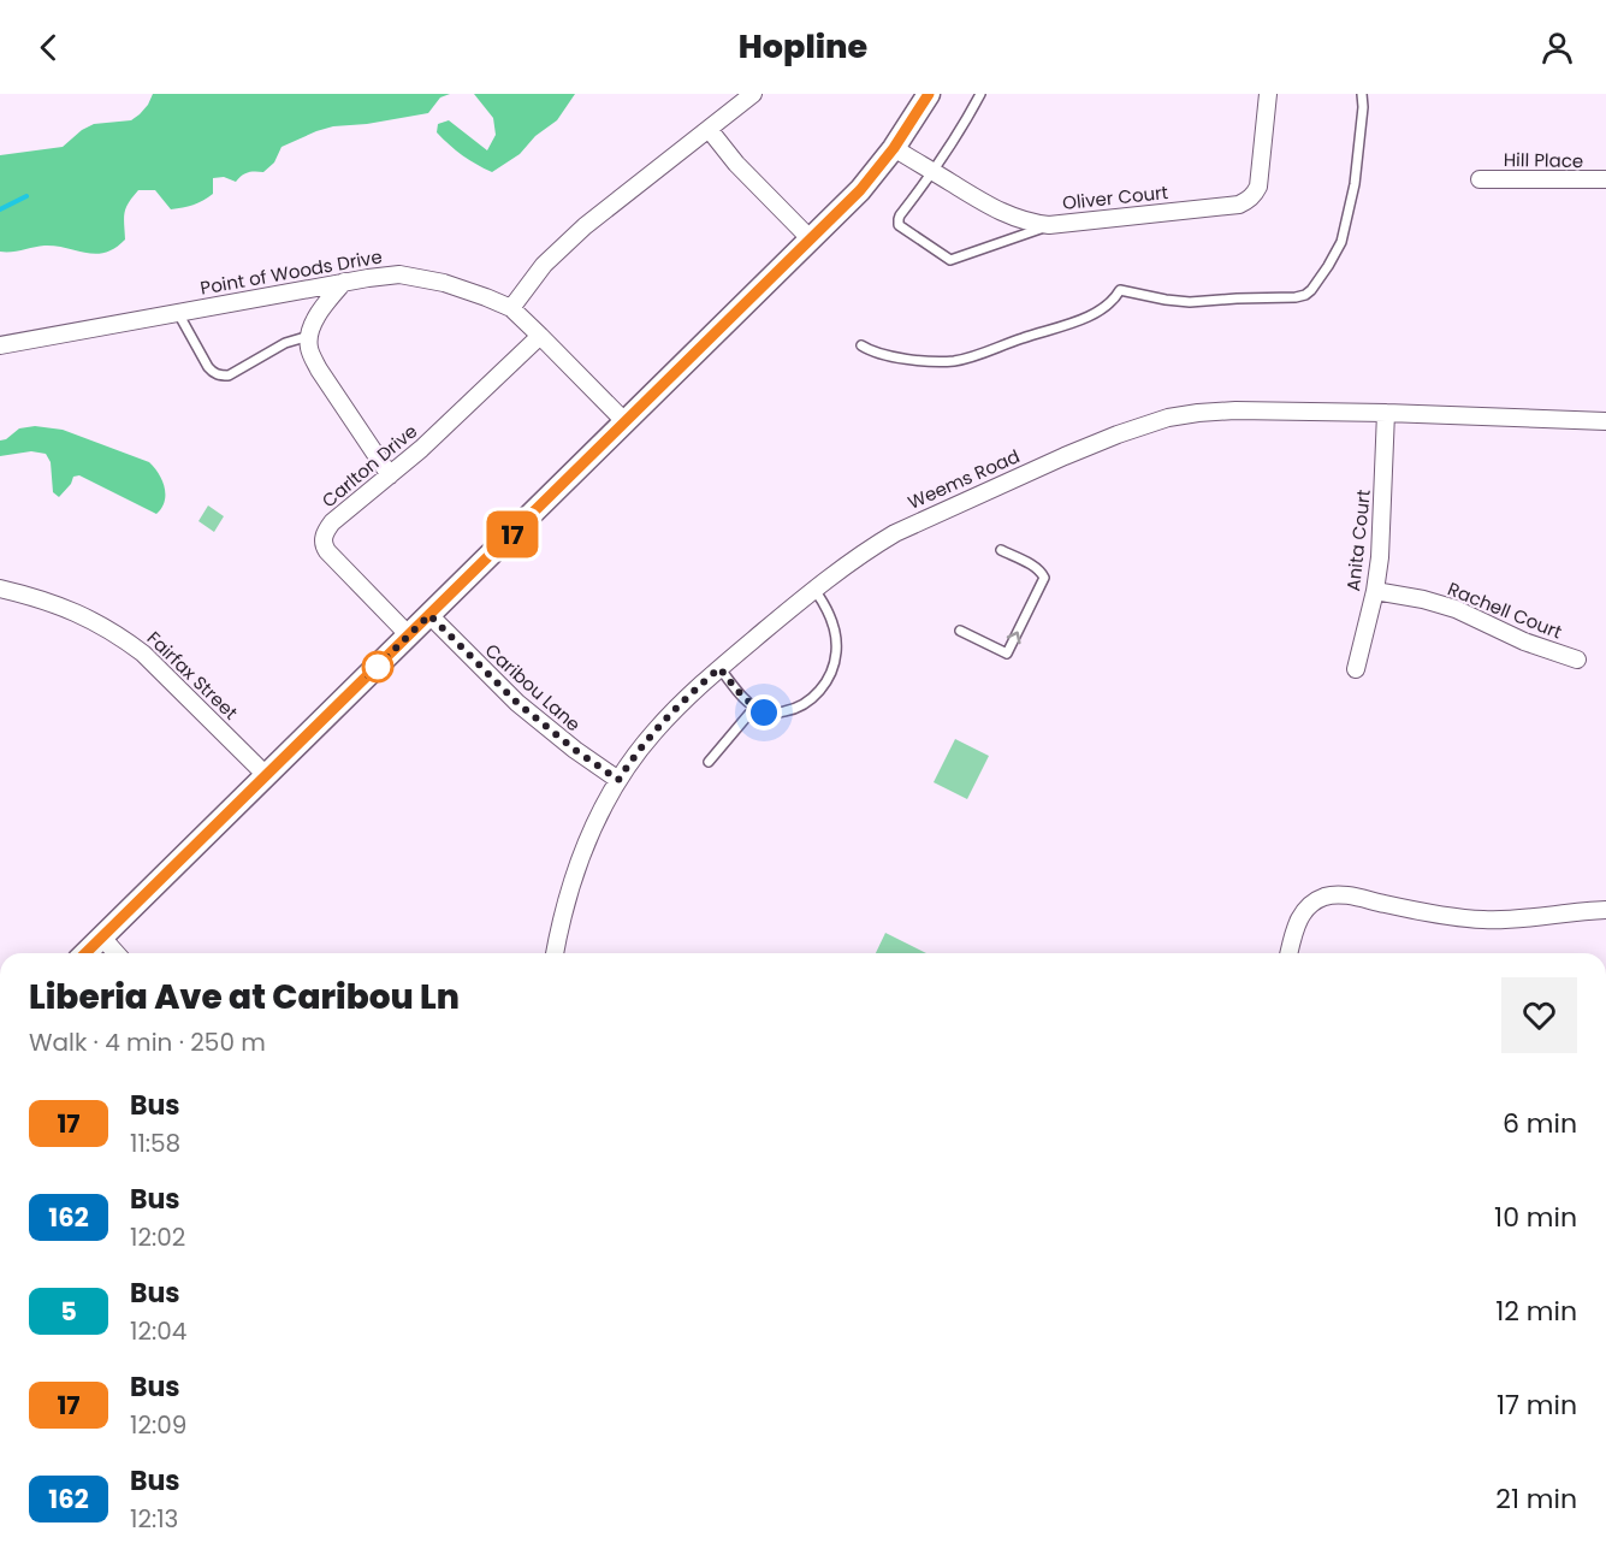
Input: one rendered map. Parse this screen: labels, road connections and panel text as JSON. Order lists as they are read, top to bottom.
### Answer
{
  "streets": {
    "street": [
      "Hill Place",
      "Oliver Court",
      "Point of Woods Drive",
      "Carlton Drive",
      "Weems Road",
      "Anita Court",
      "Rachell Court",
      "Fairfax Street",
      "Caribou Lane"
    ]
  },
  "crossings": [
    ["Point of Woods Drive", "Carlton Drive"],
    ["Weems Road", "Anita Court"],
    ["Weems Road", "Caribou Lane"],
    ["Anita Court", "Rachell Court"]
  ],
  "lines": ["bus line 17"],
  "page": {
    "header": "Hopline",
    "on_map": "17",
    "heading": ["Liberia Ave at Caribou Ln", "Walk · 4 min · 250 m"],
    "list": [
      {
        "mark": "17",
        "name": "Bus",
        "note": "11:58",
        "value": "6 min"
      },
      {
        "mark": "162",
        "name": "Bus",
        "note": "12:02",
        "value": "10 min"
      },
      {
        "mark": "5",
        "name": "Bus",
        "note": "12:04",
        "value": "12 min"
      },
      {
        "mark": "17",
        "name": "Bus",
        "note": "12:09",
        "value": "17 min"
      },
      {
        "mark": "162",
        "name": "Bus",
        "note": "12:13",
        "value": "21 min"
      }
    ]
  }
}
